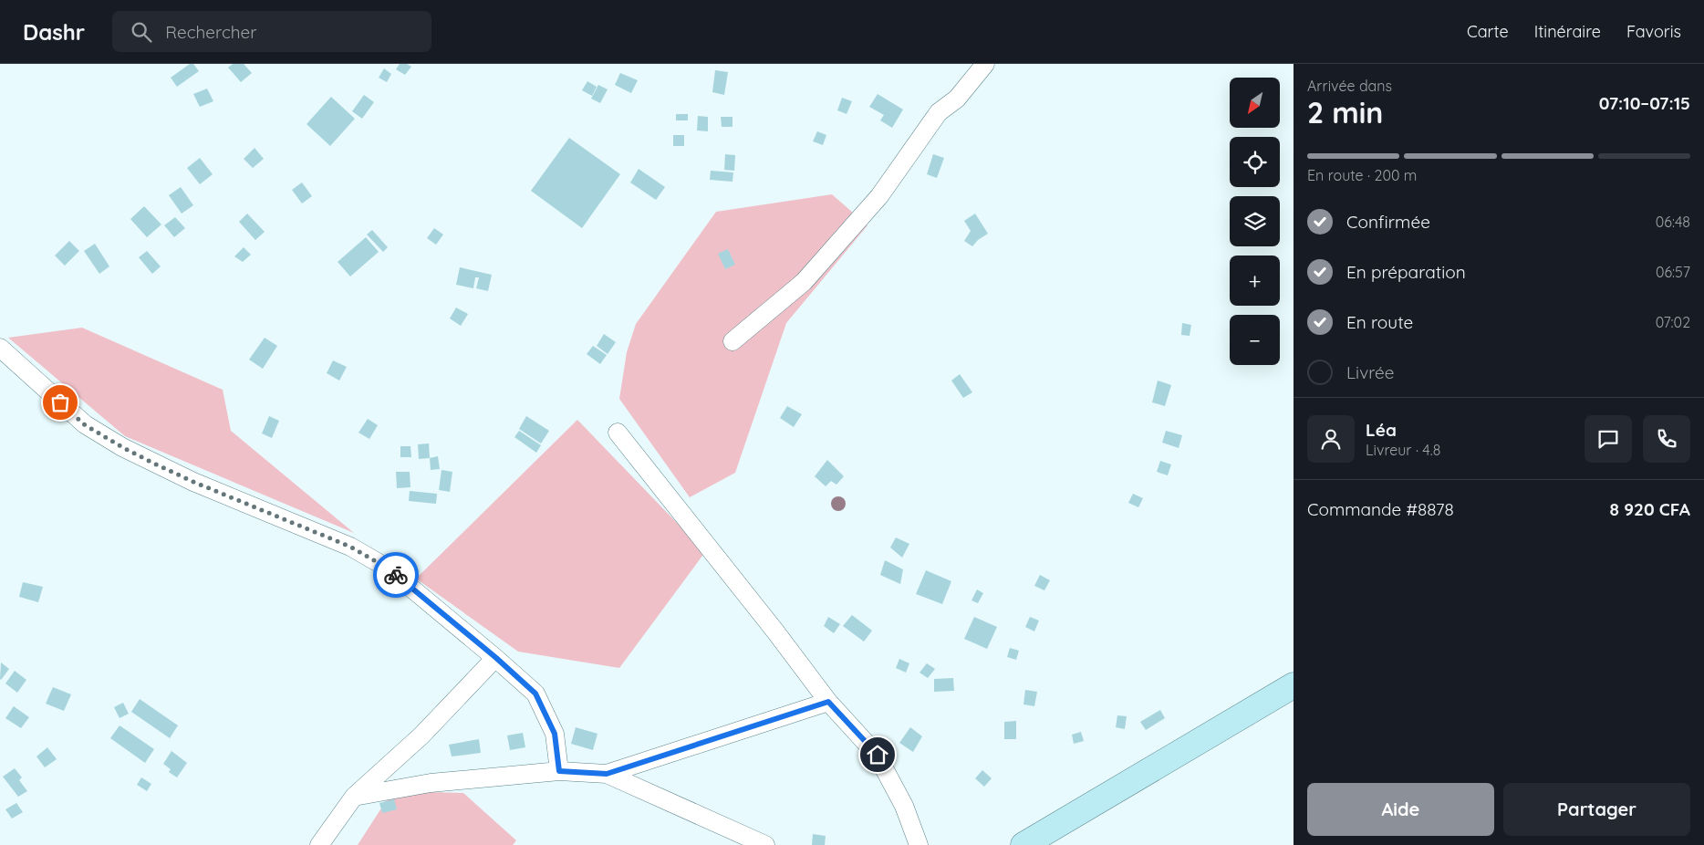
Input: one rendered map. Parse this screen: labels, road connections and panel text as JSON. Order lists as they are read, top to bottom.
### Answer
{
  "north": "bottom left",
  "page": {
    "header": "Dashr",
    "search": "Rechercher",
    "nav": ["Carte", "Itinéraire", "Favoris"],
    "heading": ["2 min", "Arrivée dans", "07:10–07:15"],
    "panel": [
      "Léa",
      "Livreur · 4.8",
      "Commande #8878",
      "8 920 CFA"
    ],
    "map_buttons": ["+", "−"],
    "bar": "En route · 200 m",
    "list": [
      ["Confirmée", "06:48"],
      ["En préparation", "06:57"],
      ["En route", "07:02"],
      "Livrée"
    ],
    "buttons": ["Aide", "Partager"]
  }
}
